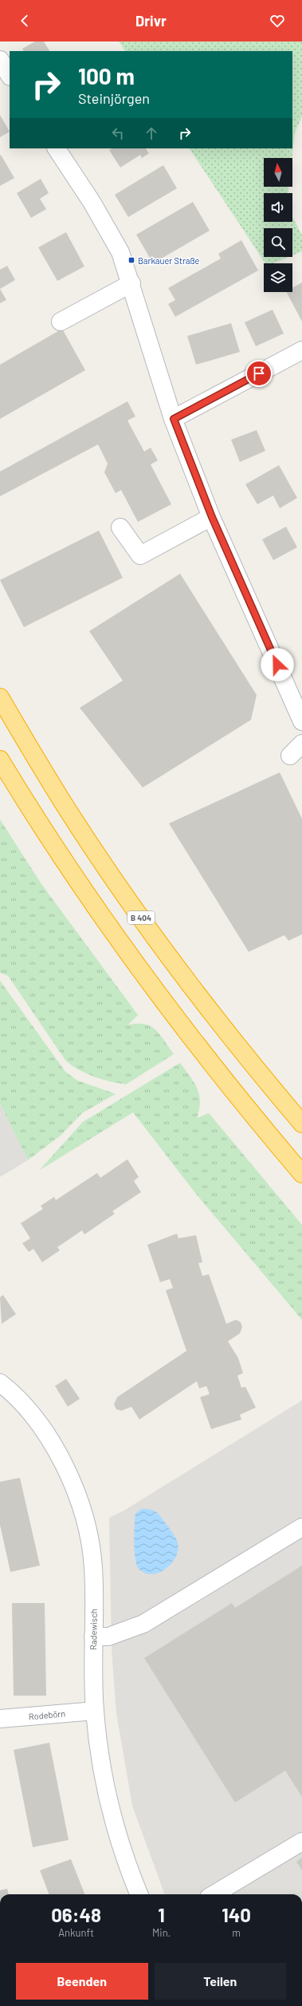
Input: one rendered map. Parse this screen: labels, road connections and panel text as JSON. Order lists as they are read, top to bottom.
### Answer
{
  "streets": {
    "highway": ["B 404"],
    "street": ["Radewisch", "Rodebörn"]
  },
  "crossings": [
    ["Radewisch", "Rodebörn"]
  ],
  "places": {
    "transit": ["Barkauer Straße"]
  },
  "north": "top",
  "page": {
    "header": "Drivr",
    "turn": ["100 m", "Steinjörgen"],
    "eta": [
      "06:48",
      "Ankunft",
      "1",
      "Min.",
      "140",
      "m"
    ],
    "buttons": ["Beenden", "Teilen"]
  }
}
